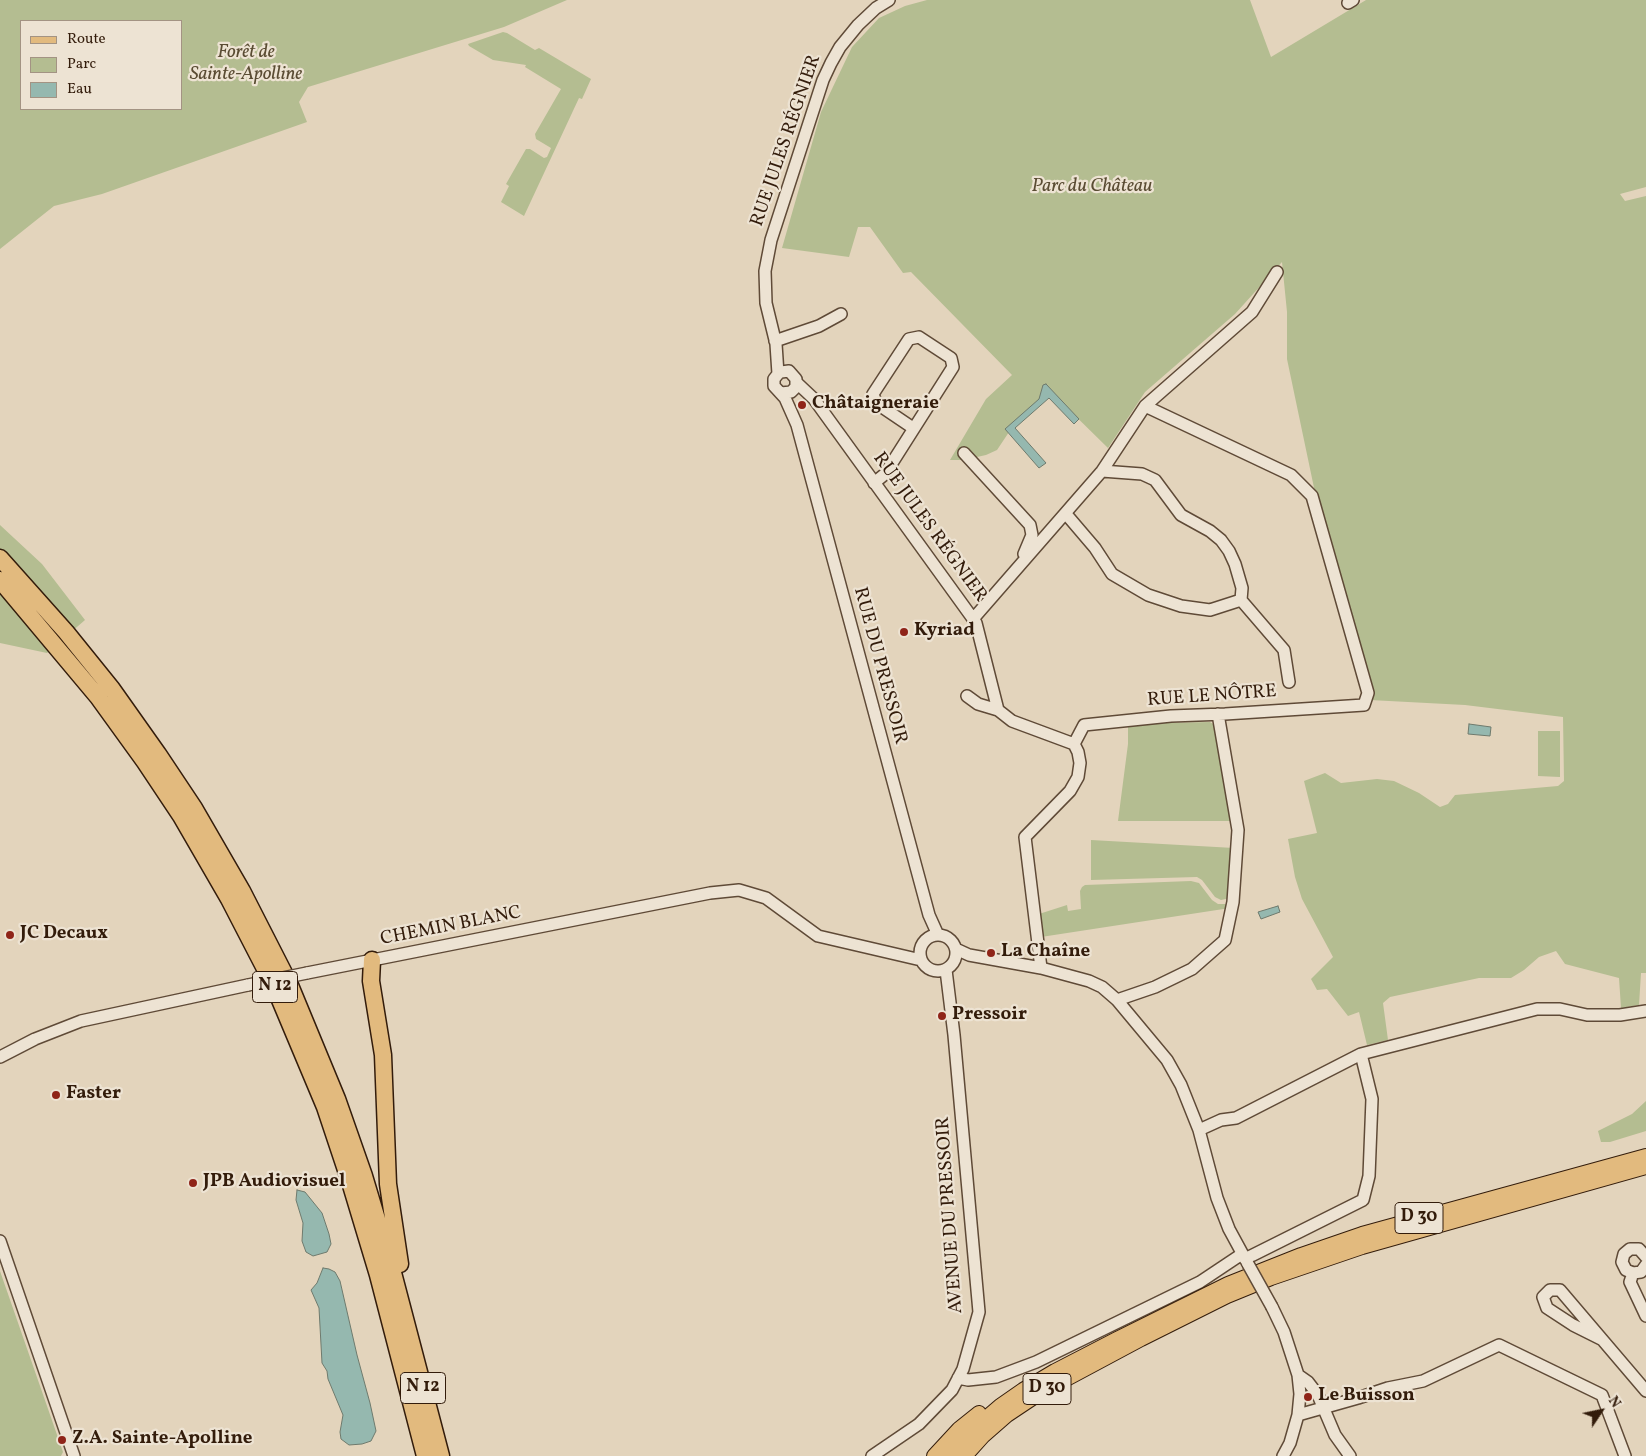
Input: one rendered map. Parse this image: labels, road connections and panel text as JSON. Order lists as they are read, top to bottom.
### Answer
{
  "streets": {
    "highway": ["N 12"],
    "main road": ["D 30"],
    "street": [
      "RUE JULES RÉGNIER",
      "RUE DU PRESSOIR",
      "RUE LE NÔTRE",
      "CHEMIN BLANC",
      "AVENUE DU PRESSOIR"
    ]
  },
  "crossings": [
    ["RUE JULES RÉGNIER", "RUE DU PRESSOIR"],
    ["RUE DU PRESSOIR", "CHEMIN BLANC"],
    ["RUE DU PRESSOIR", "AVENUE DU PRESSOIR"],
    ["CHEMIN BLANC", "AVENUE DU PRESSOIR"]
  ],
  "parks": ["Forêt de Sainte-Apolline", "Parc du Château"],
  "places": [
    "Châtaigneraie",
    "Kyriad",
    "JC Decaux",
    "La Chaîne",
    "Pressoir",
    "Faster",
    "JPB Audiovisuel",
    "Le Buisson",
    "Z.A. Sainte-Apolline"
  ],
  "legend": ["Route", "Parc", "Eau"],
  "north": "top right"
}
